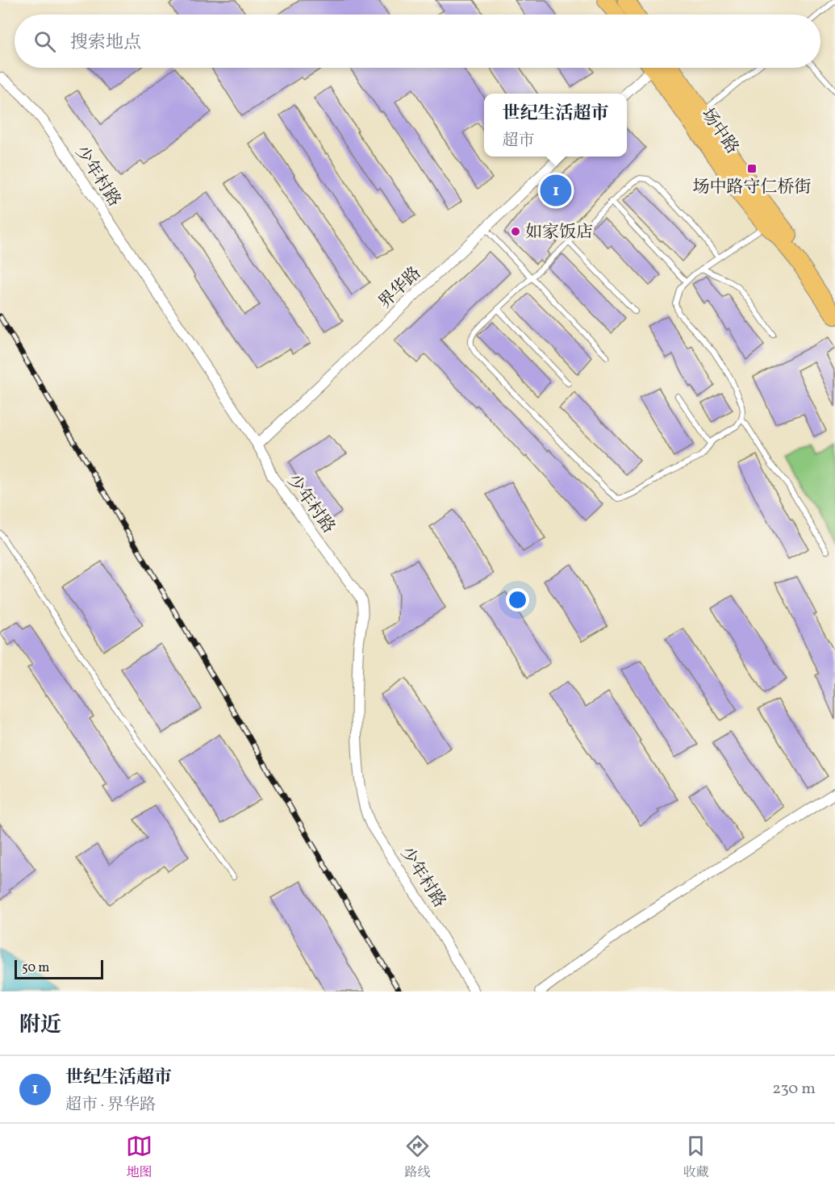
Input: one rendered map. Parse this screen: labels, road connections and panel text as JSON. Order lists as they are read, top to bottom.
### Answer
{
  "streets": {
    "main road": ["场中路"],
    "street": ["少年村路", "界华路"]
  },
  "crossings": [
    ["少年村路", "界华路"]
  ],
  "places": {
    "transit": ["场中路守仁桥街"],
    "other": ["如家饭店"]
  },
  "scale_bar": "50 m",
  "page": {
    "search": "搜索地点",
    "popup": ["世纪生活超市", "超市"],
    "pins": "1",
    "scale": "50 m",
    "heading": "附近",
    "list": [
      {
        "mark": "1",
        "name": "世纪生活超市",
        "note": "超市 · 界华路",
        "value": "230 m"
      }
    ],
    "nav": ["地图", "路线", "收藏"]
  }
}
